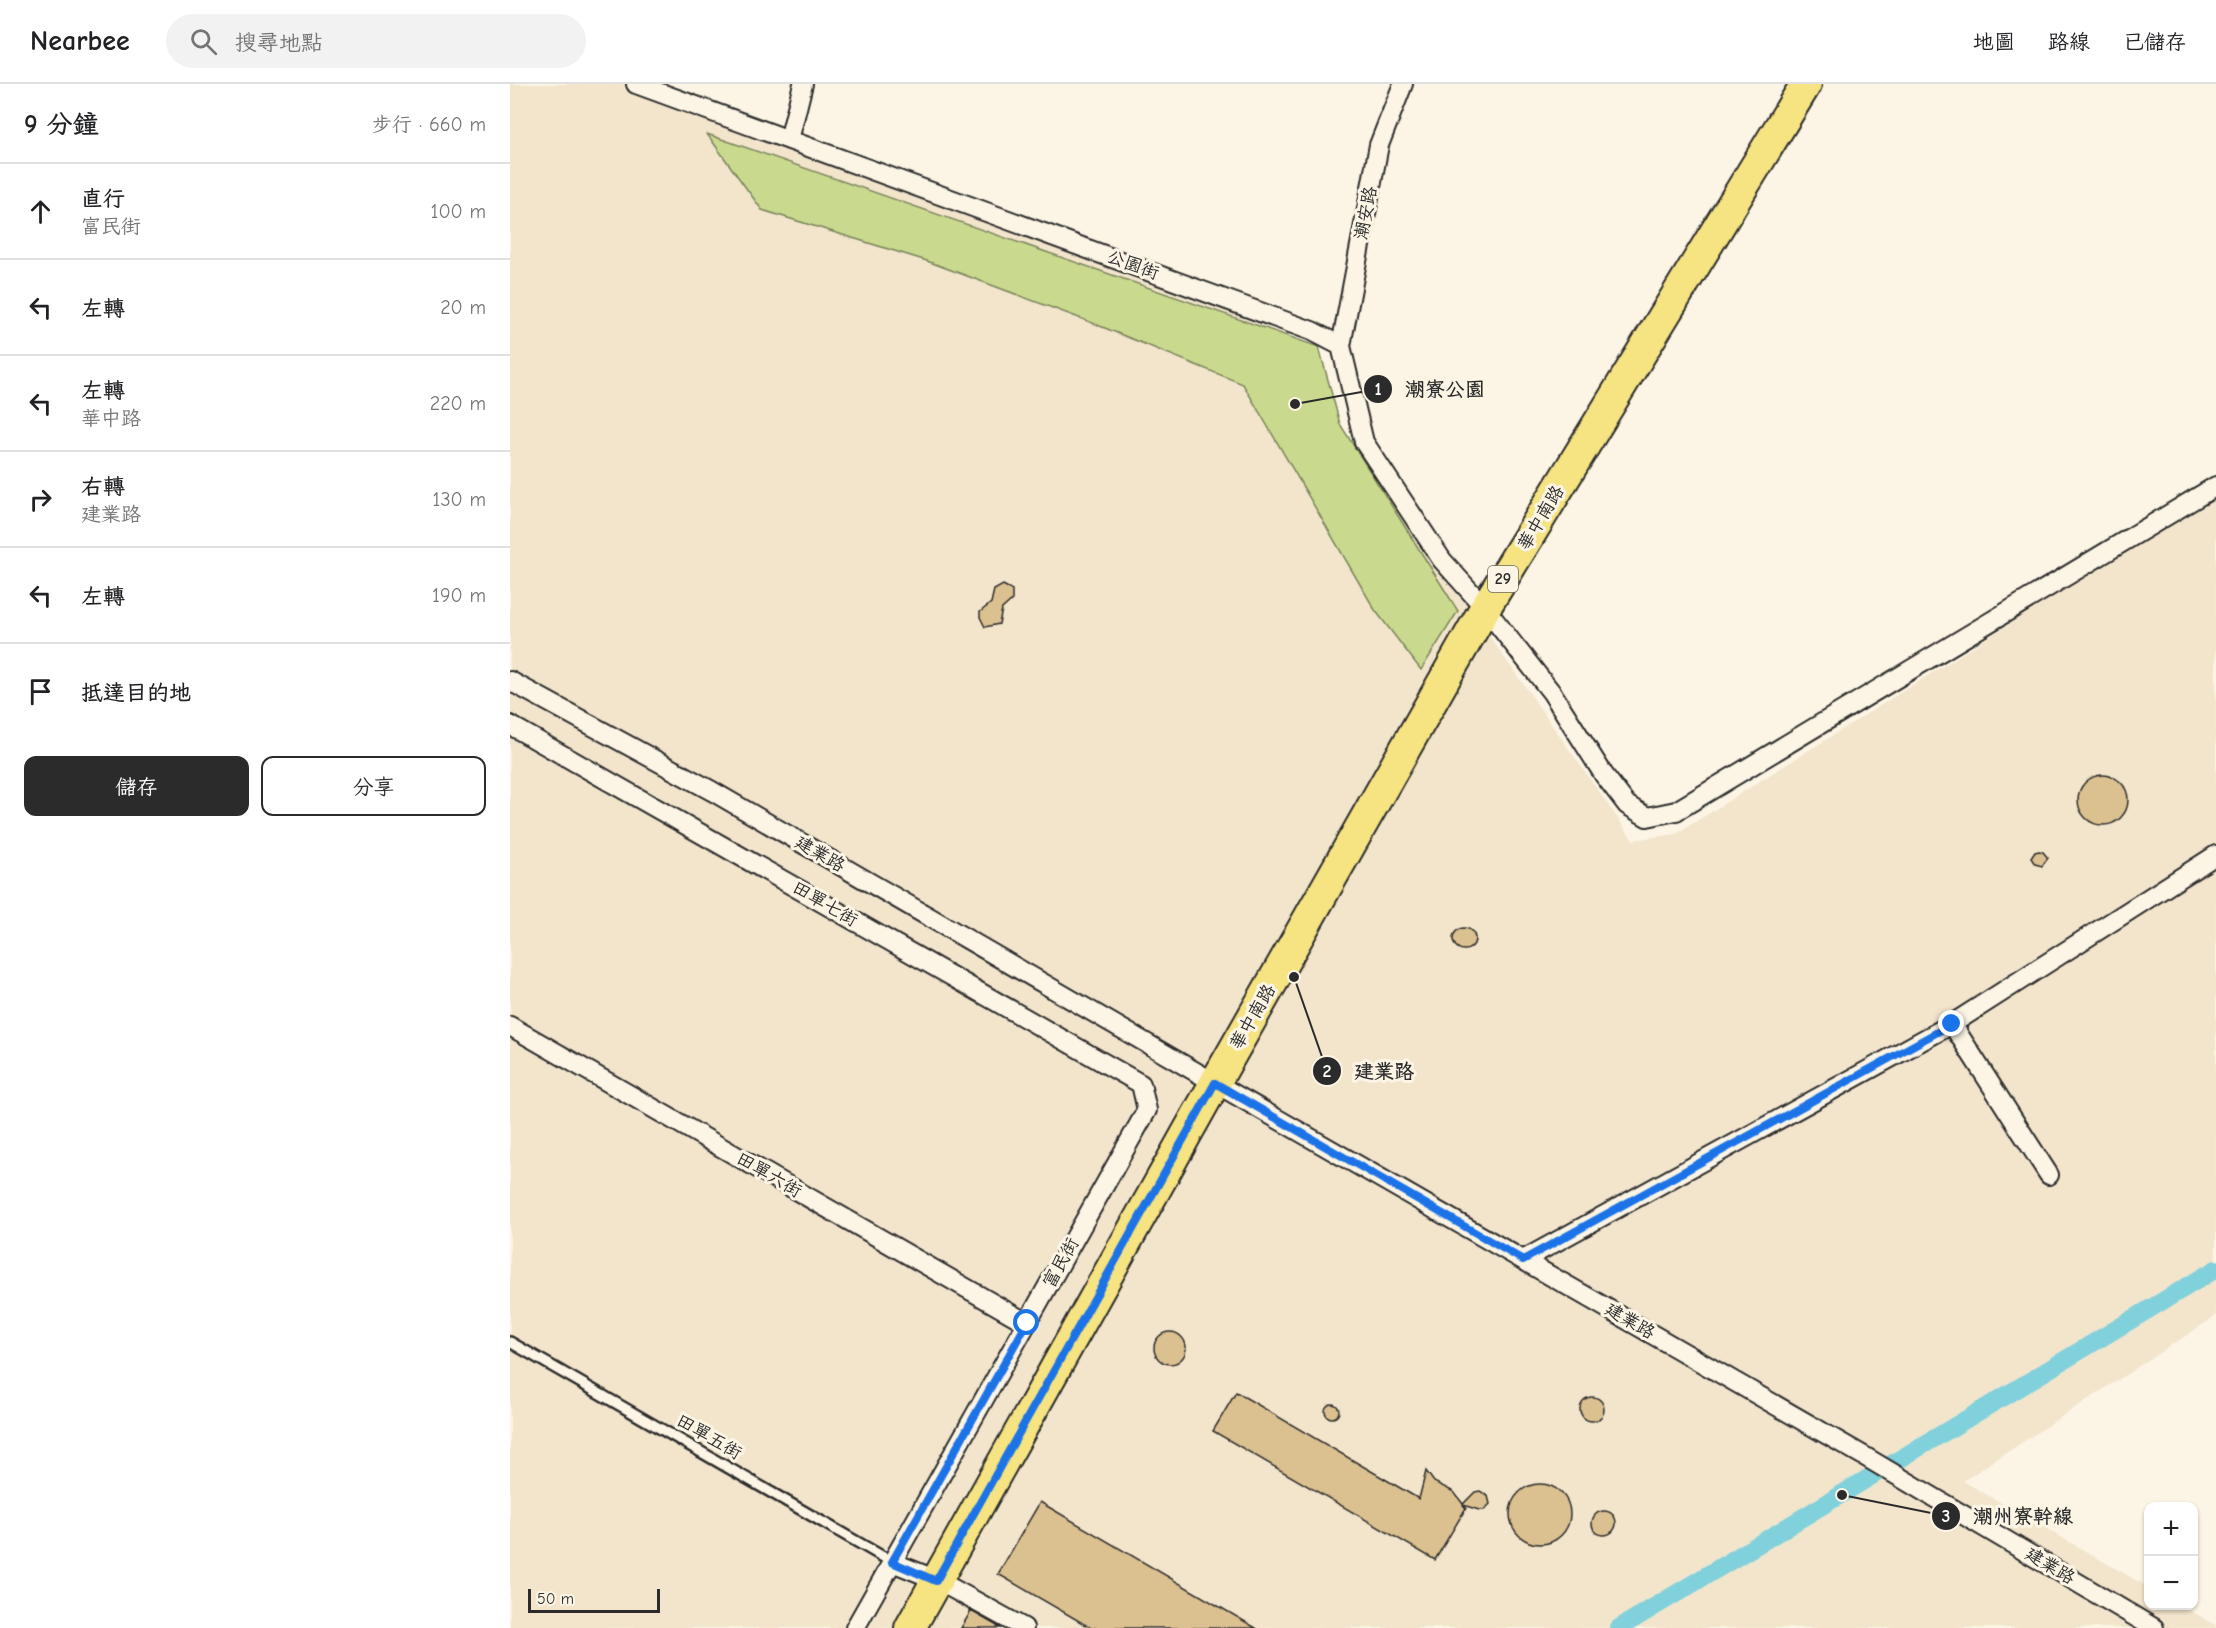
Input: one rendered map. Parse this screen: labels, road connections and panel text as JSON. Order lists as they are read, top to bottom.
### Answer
{
  "streets": {
    "main road": ["華中南路", "29"],
    "street": [
      "潮安路",
      "公園街",
      "建業路",
      "田單七街",
      "田單六街",
      "富民街"
    ],
    "lane": ["田單五街"]
  },
  "crossings": [
    ["潮安路", "公園街"],
    ["華中南路", "29"],
    ["華中南路", "建業路"],
    ["29", "建業路"],
    ["田單七街", "富民街"],
    ["田單六街", "富民街"],
    ["富民街", "田單五街"]
  ],
  "places": ["潮寮公園", "建業路", "潮州寮幹線"],
  "scale_bar": "50 m",
  "page": {
    "header": "Nearbee",
    "search": "搜尋地點",
    "nav": ["地圖", "路線", "已儲存"],
    "heading": ["9 分鐘", "步行 · 660 m"],
    "list": [
      ["直行", "富民街", "100 m"],
      ["左轉", "20 m"],
      ["左轉", "華中路", "220 m"],
      ["右轉", "建業路", "130 m"],
      ["左轉", "190 m"],
      "抵達目的地"
    ],
    "buttons": ["儲存", "分享"],
    "map_buttons": ["+", "−"],
    "scale": "50 m"
  }
}
